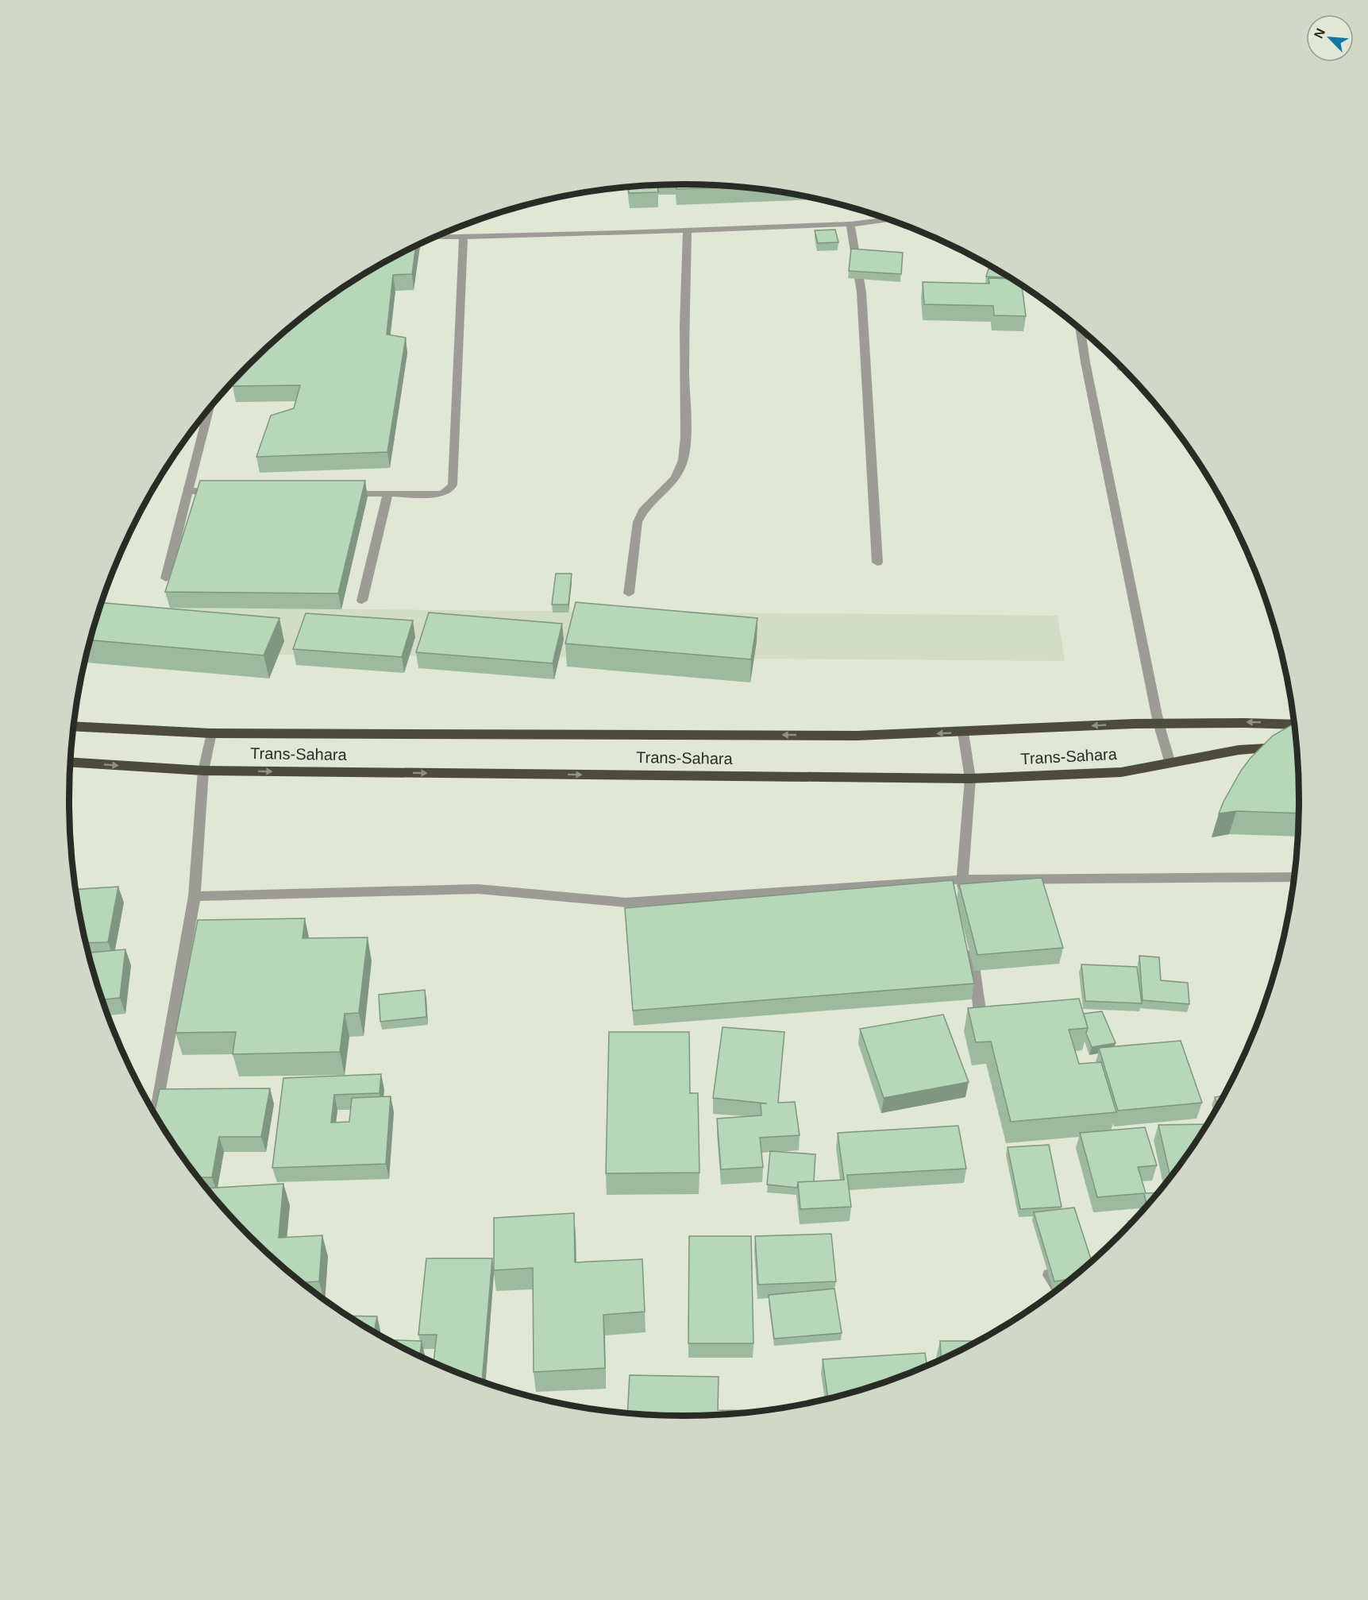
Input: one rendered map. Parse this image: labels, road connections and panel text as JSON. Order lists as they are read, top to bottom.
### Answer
{
  "streets": {
    "highway": ["Trans-Sahara"]
  },
  "north": "top left"
}
